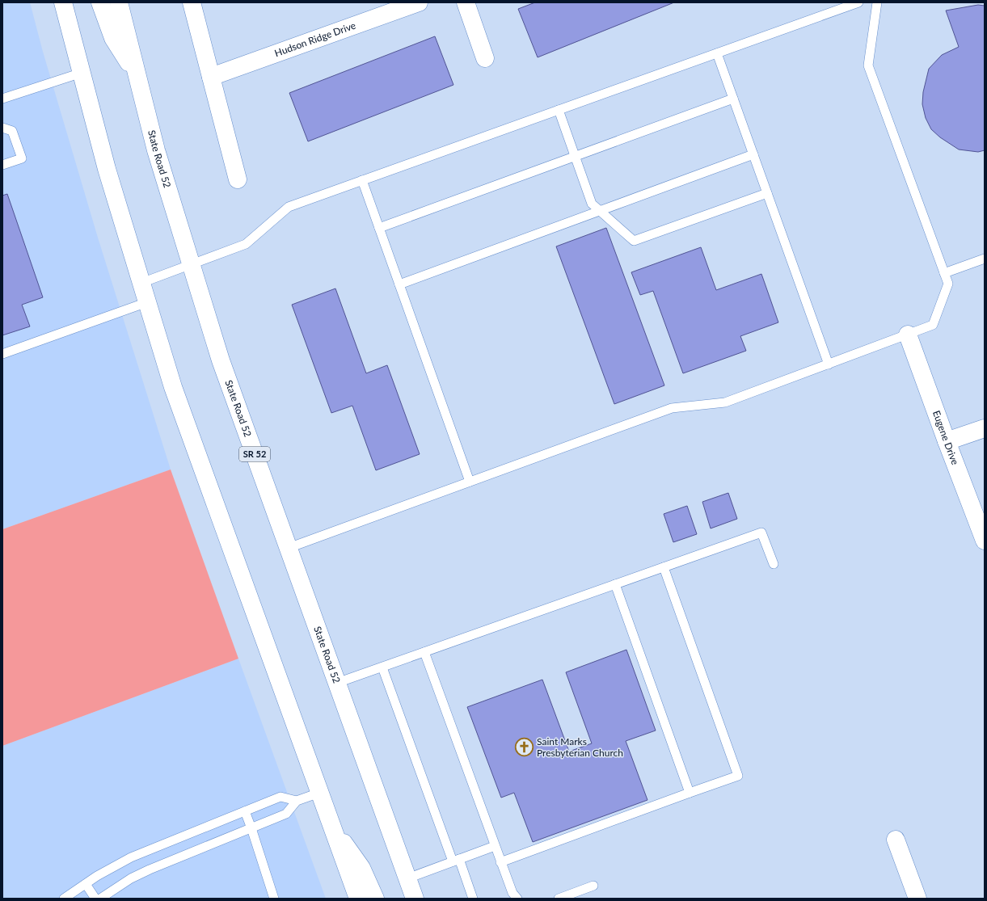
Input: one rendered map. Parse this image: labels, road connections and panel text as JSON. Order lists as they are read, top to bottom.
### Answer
{
  "streets": {
    "main road": [
      "Hudson Ridge Drive",
      "State Road 52",
      "Eugene Drive",
      "SR 52"
    ]
  },
  "places": {
    "church": ["Saint Marks Presbyterian Church"]
  }
}
